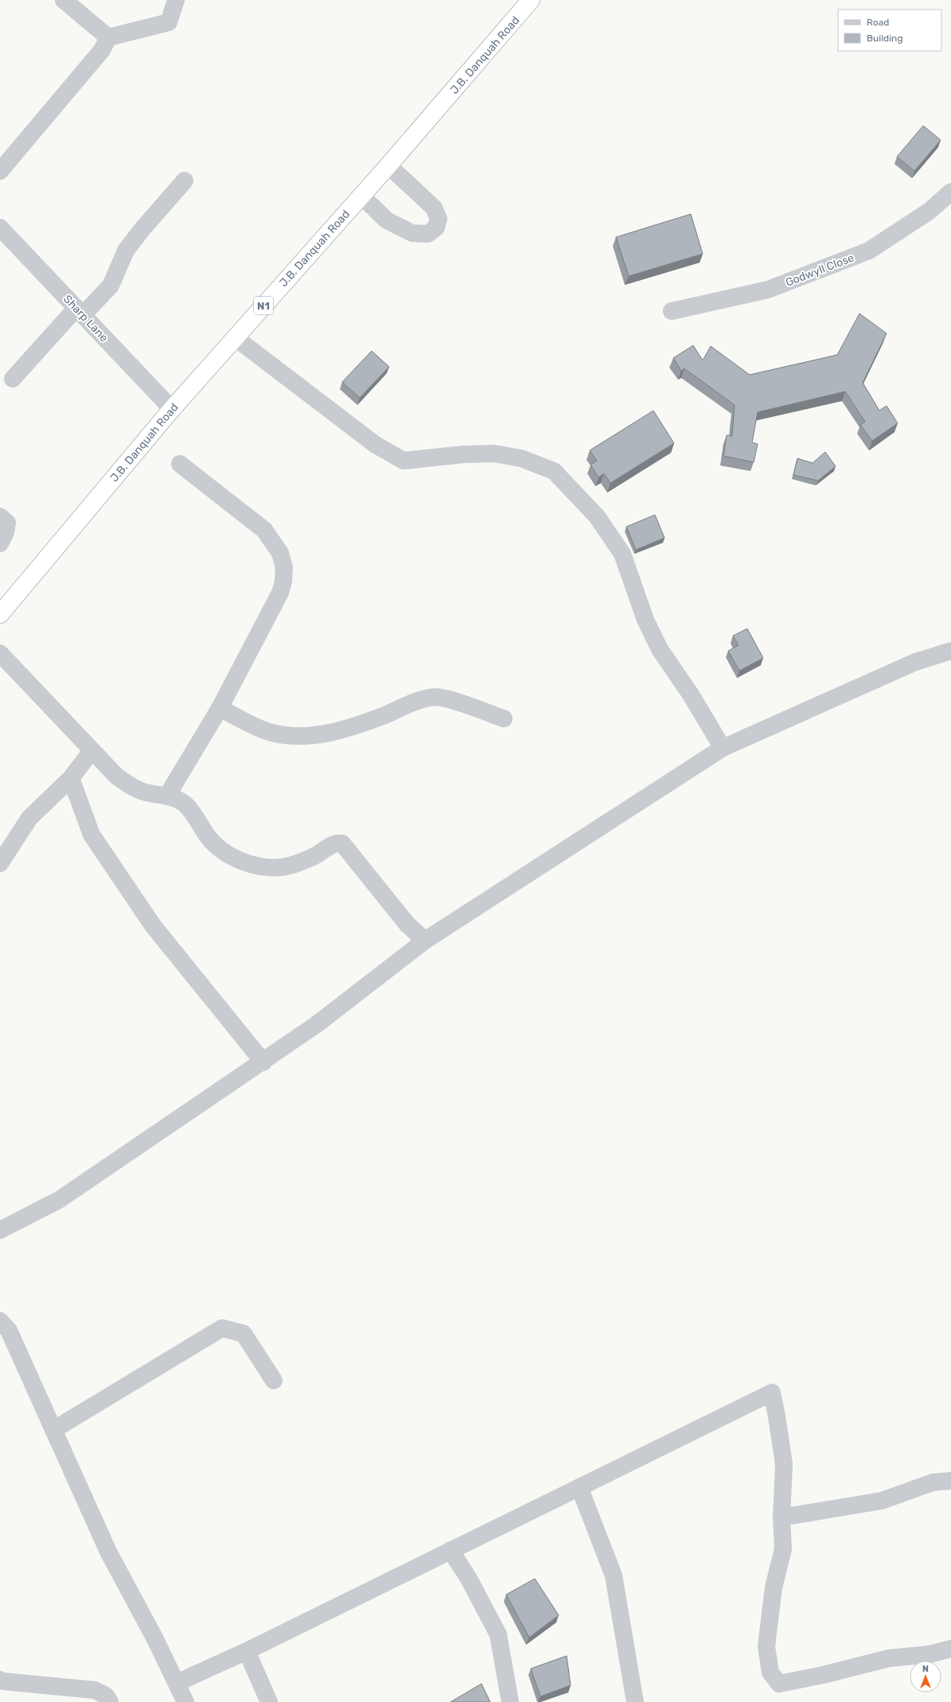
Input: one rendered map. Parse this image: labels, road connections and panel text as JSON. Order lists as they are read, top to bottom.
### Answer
{
  "streets": {
    "highway": ["J.B. Danquah Road", "N1"],
    "street": ["Godwyll Close", "Sharp Lane"]
  },
  "crossings": [
    ["J.B. Danquah Road", "Sharp Lane"]
  ],
  "legend": ["Road", "Building"],
  "north": "top"
}
